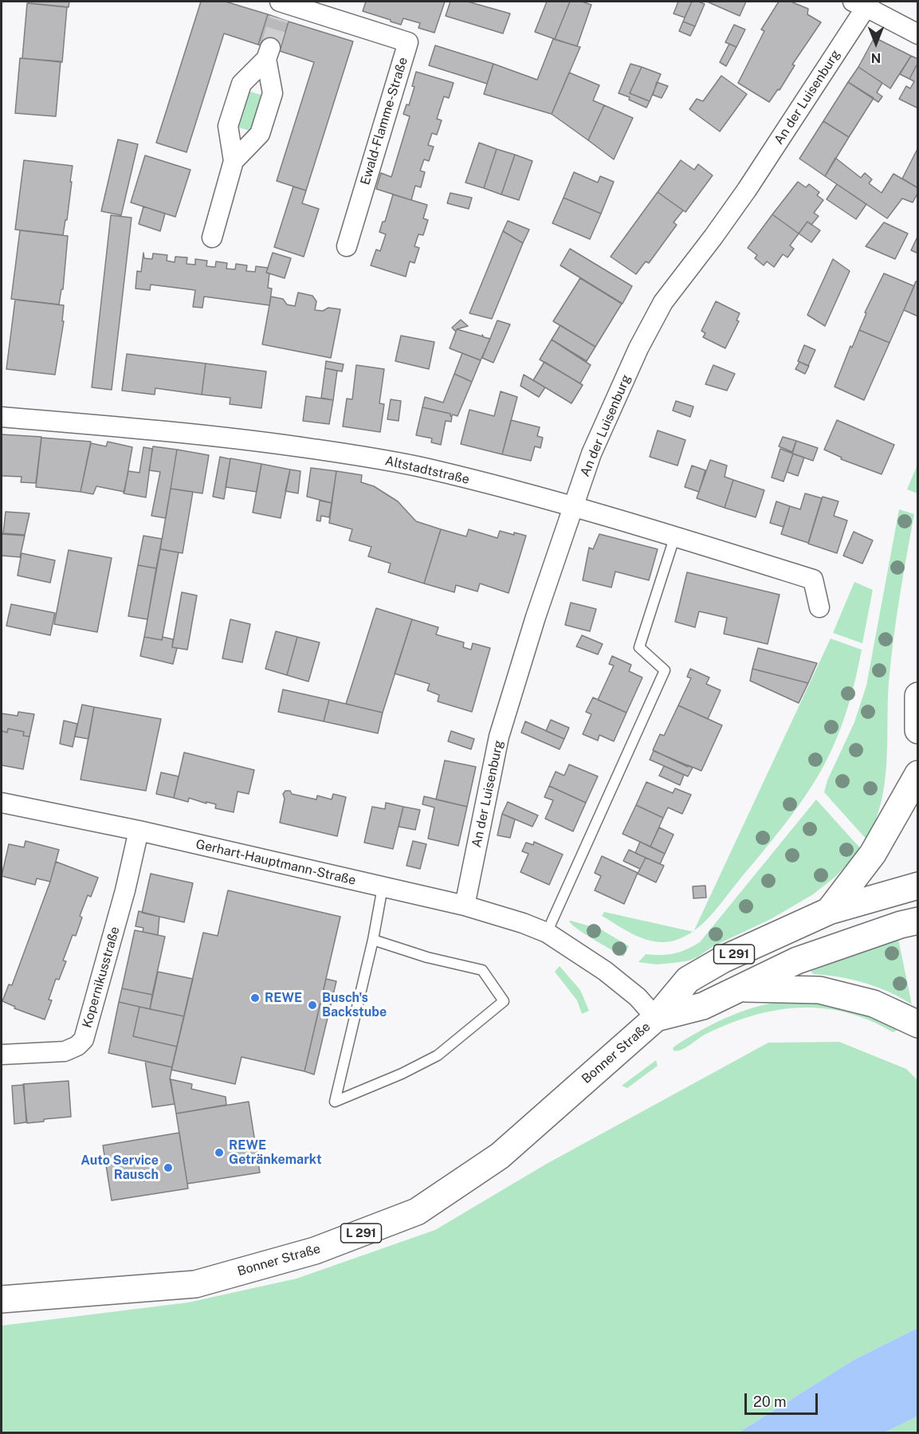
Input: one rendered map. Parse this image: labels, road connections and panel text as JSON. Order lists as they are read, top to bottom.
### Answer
{
  "streets": {
    "main road": ["L 291", "Bonner Straße"],
    "street": [
      "An der Luisenburg",
      "Ewald-Flamme-Straße",
      "Altstadtstraße",
      "Gerhart-Hauptmann-Straße",
      "Kopernikusstraße"
    ]
  },
  "crossings": [
    ["An der Luisenburg", "Altstadtstraße"],
    ["An der Luisenburg", "Gerhart-Hauptmann-Straße"],
    ["Gerhart-Hauptmann-Straße", "Kopernikusstraße"],
    ["Gerhart-Hauptmann-Straße", "Bonner Straße"]
  ],
  "places": [
    "REWE",
    "Busch's Backstube",
    "REWE Getränkemarkt",
    "Auto Service Rausch"
  ],
  "scale_bar": "20 m",
  "north": "bottom"
}
